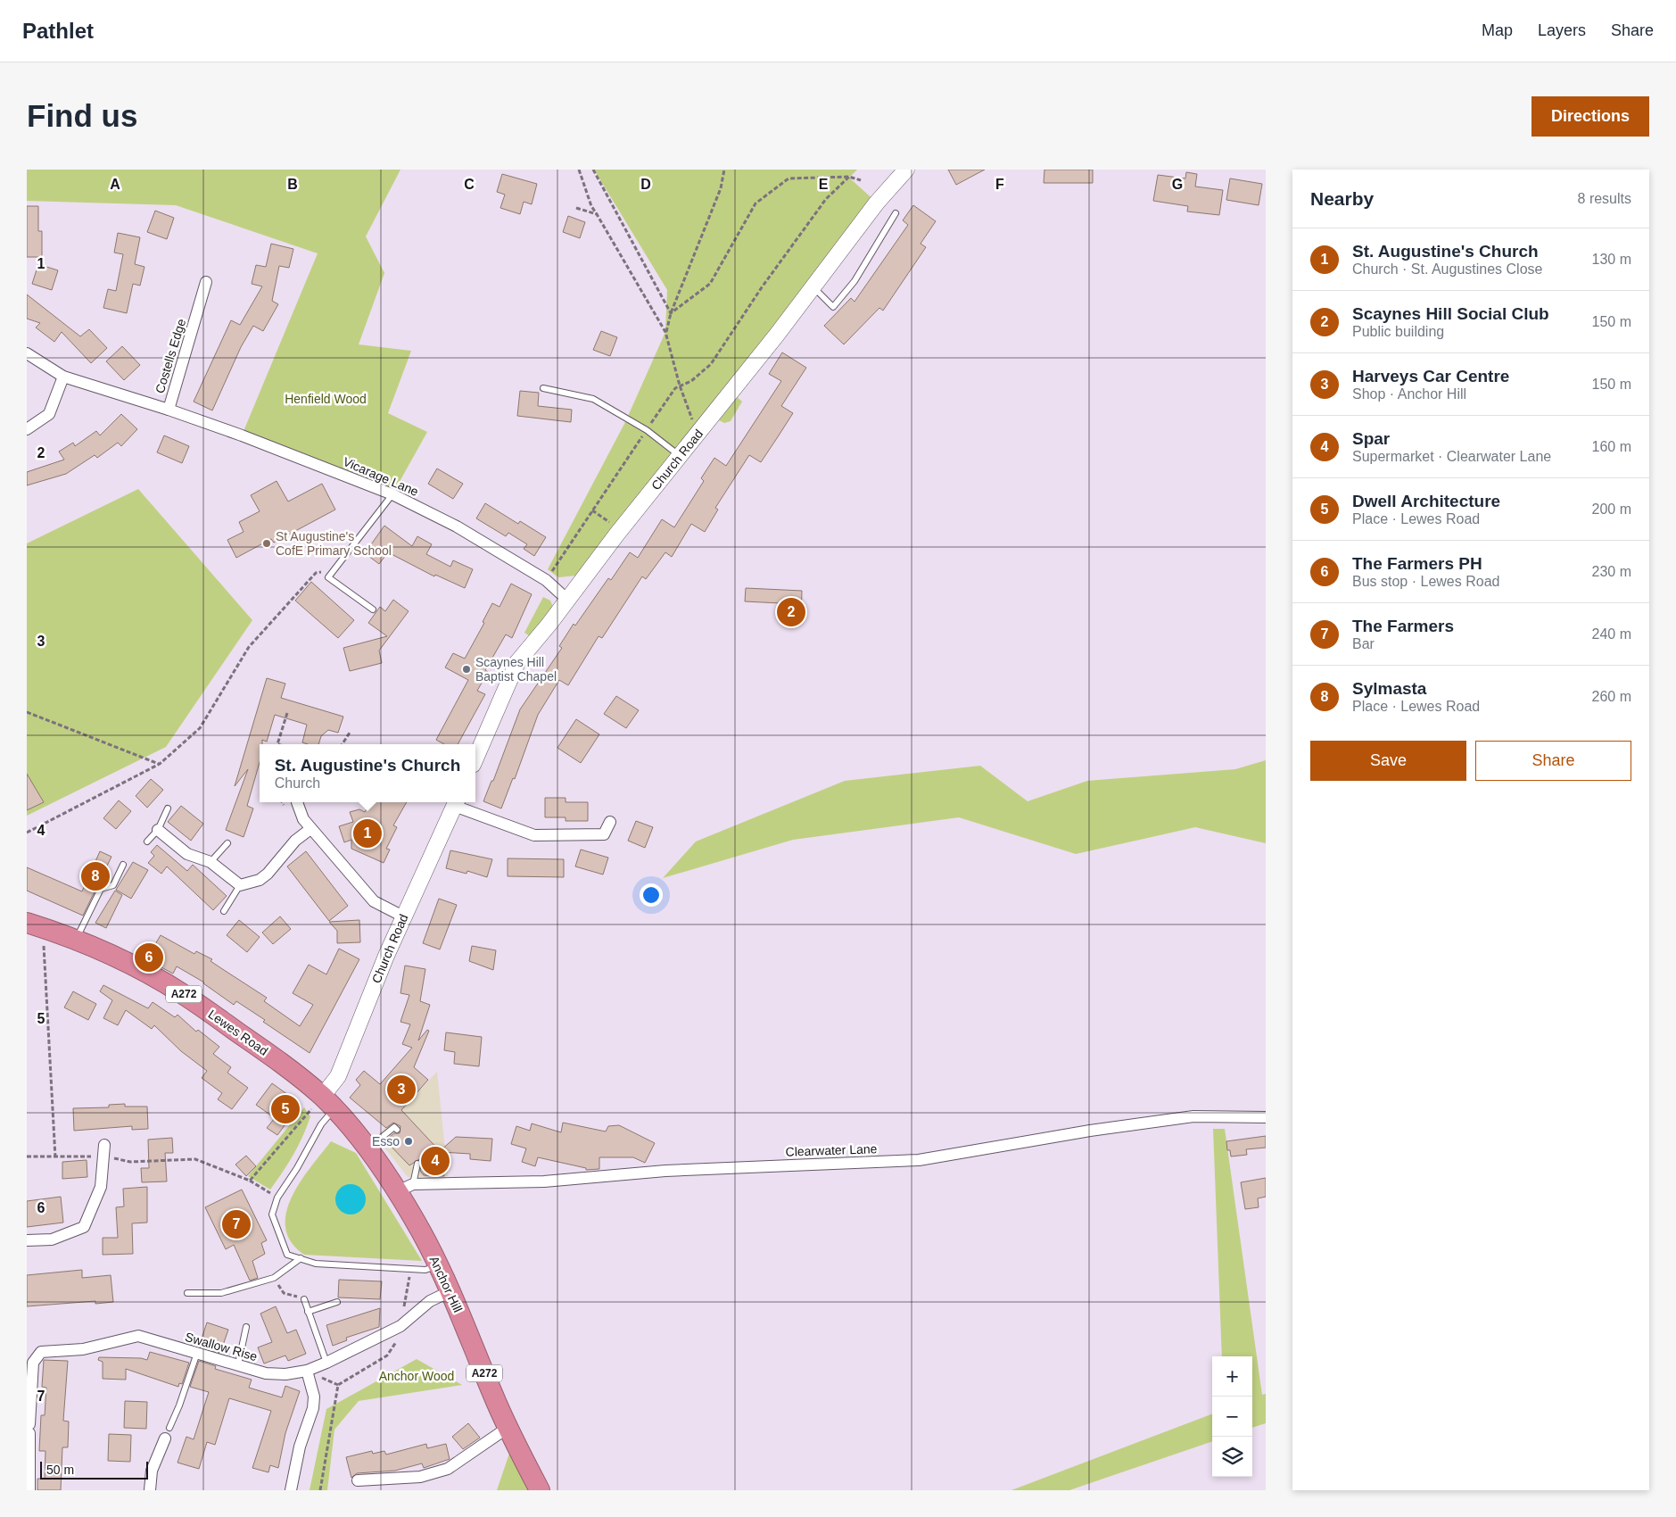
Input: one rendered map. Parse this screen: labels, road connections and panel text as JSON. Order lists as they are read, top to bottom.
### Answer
{
  "streets": {
    "highway": ["A272", "Lewes Road", "Anchor Hill"],
    "street": [
      "Costells Edge",
      "Church Road",
      "Vicarage Lane",
      "Clearwater Lane",
      "Swallow Rise"
    ]
  },
  "crossings": [
    ["Costells Edge", "Vicarage Lane"],
    ["Church Road", "Vicarage Lane"],
    ["Church Road", "Lewes Road"],
    ["Church Road", "Anchor Hill"],
    ["Lewes Road", "Anchor Hill"],
    ["Clearwater Lane", "Anchor Hill"],
    ["Anchor Hill", "Swallow Rise"]
  ],
  "parks": ["Henfield Wood", "Anchor Wood"],
  "places": ["St Augustine's CofE Primary School", "Scaynes Hill Baptist Chapel", "Esso"],
  "scale_bar": "50 m",
  "page": {
    "header": "Pathlet",
    "nav": ["Map", "Layers", "Share"],
    "buttons": [
      "Directions",
      ["Save", "Share"]
    ],
    "title": "Find us",
    "heading": ["Nearby", "8 results"],
    "list": [
      {
        "mark": "1",
        "name": "St. Augustine's Church",
        "note": "Church · St. Augustines Close",
        "value": "130 m"
      },
      {
        "mark": "2",
        "name": "Scaynes Hill Social Club",
        "note": "Public building",
        "value": "150 m"
      },
      {
        "mark": "3",
        "name": "Harveys Car Centre",
        "note": "Shop · Anchor Hill",
        "value": "150 m"
      },
      {
        "mark": "4",
        "name": "Spar",
        "note": "Supermarket · Clearwater Lane",
        "value": "160 m"
      },
      {
        "mark": "5",
        "name": "Dwell Architecture",
        "note": "Place · Lewes Road",
        "value": "200 m"
      },
      {
        "mark": "6",
        "name": "The Farmers PH",
        "note": "Bus stop · Lewes Road",
        "value": "230 m"
      },
      {
        "mark": "7",
        "name": "The Farmers",
        "note": "Bar",
        "value": "240 m"
      },
      {
        "mark": "8",
        "name": "Sylmasta",
        "note": "Place · Lewes Road",
        "value": "260 m"
      }
    ],
    "pins": [
      "2",
      "1",
      "8",
      "6",
      "3",
      "5",
      "4",
      "7"
    ],
    "popup": ["St. Augustine's Church", "Church"],
    "map_buttons": ["+", "−"],
    "scale": "50 m"
  },
  "grid": {
    "columns": [
      "A",
      "B",
      "C",
      "D",
      "E",
      "F",
      "G"
    ],
    "rows": [
      "1",
      "2",
      "3",
      "4",
      "5",
      "6",
      "7"
    ]
  }
}
